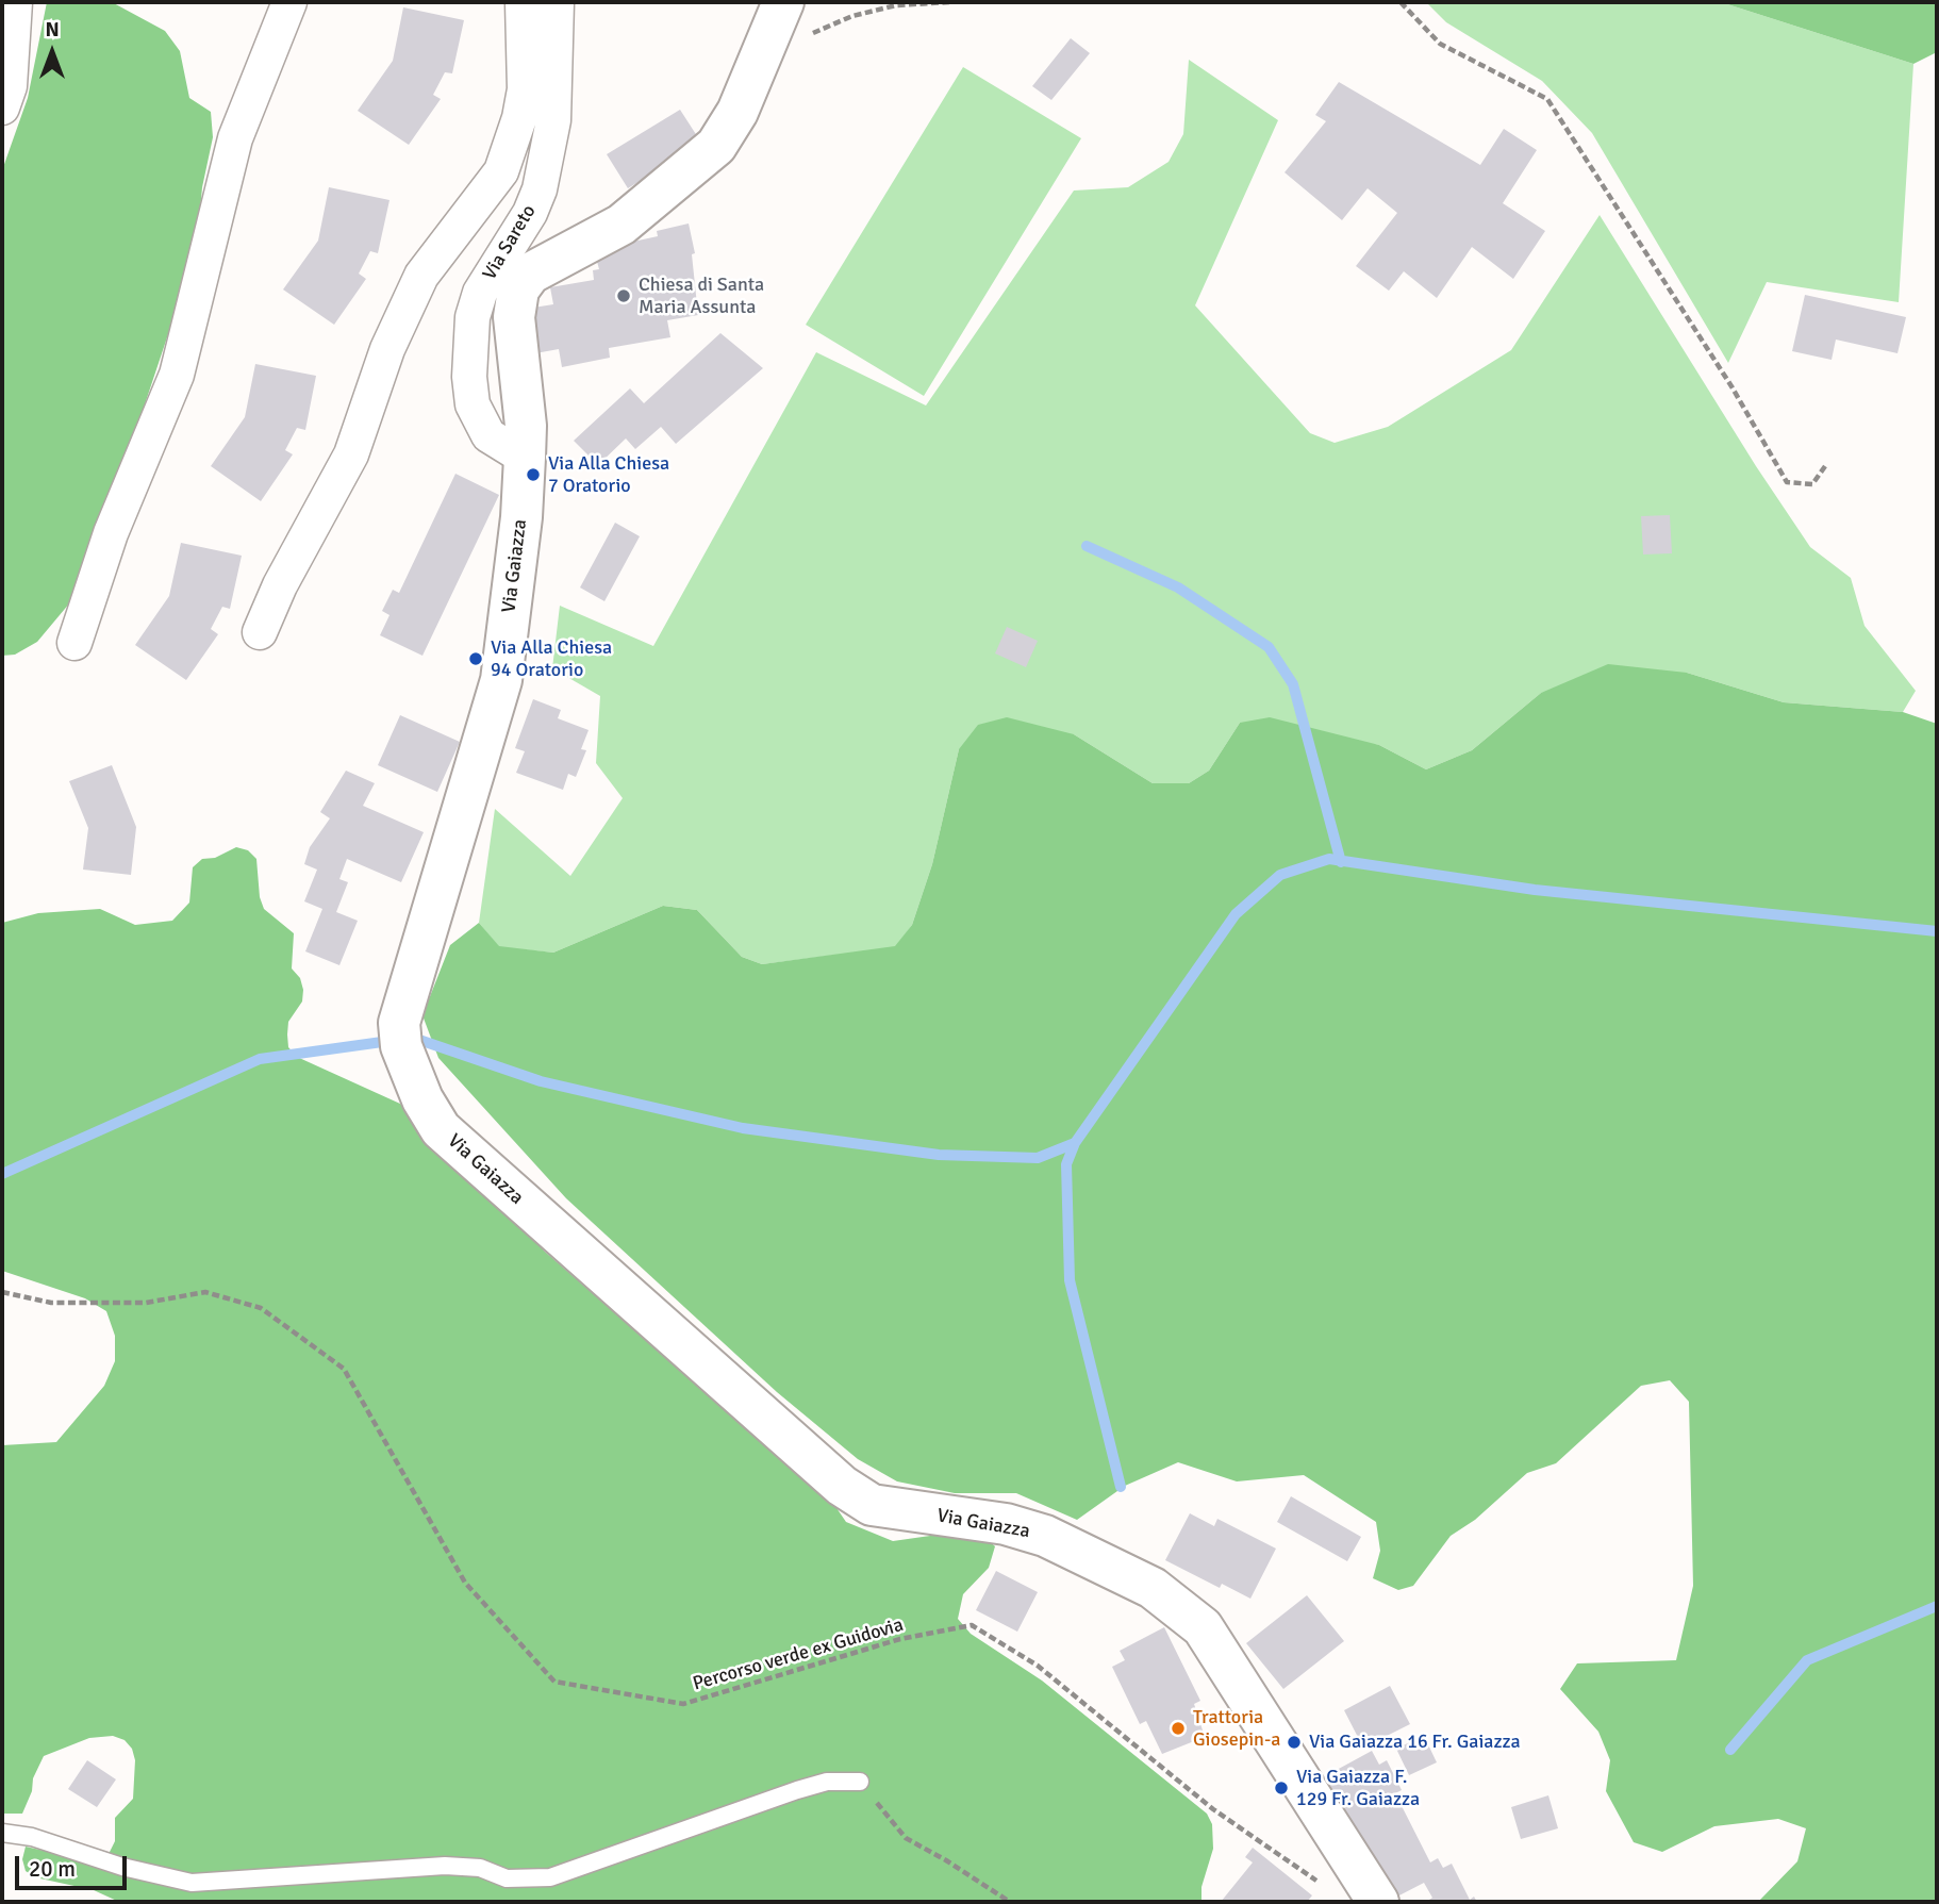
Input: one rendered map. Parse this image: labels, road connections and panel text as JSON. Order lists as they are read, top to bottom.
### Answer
{
  "streets": {
    "main road": ["Via Gaiazza"],
    "street": ["Via Sareto"],
    "path": ["Percorso verde ex Guidovia"]
  },
  "crossings": [
    ["Via Sareto", "Via Gaiazza"]
  ],
  "places": [
    "Chiesa di Santa Maria Assunta",
    "Via Alla Chiesa 7 Oratorio",
    "Via Alla Chiesa 94 Oratorio",
    "Trattoria Giosepin-a",
    "Via Gaiazza 16 Fr. Gaiazza",
    "Via Gaiazza F. 129 Fr. Gaiazza"
  ],
  "scale_bar": "20 m",
  "north": "top"
}
